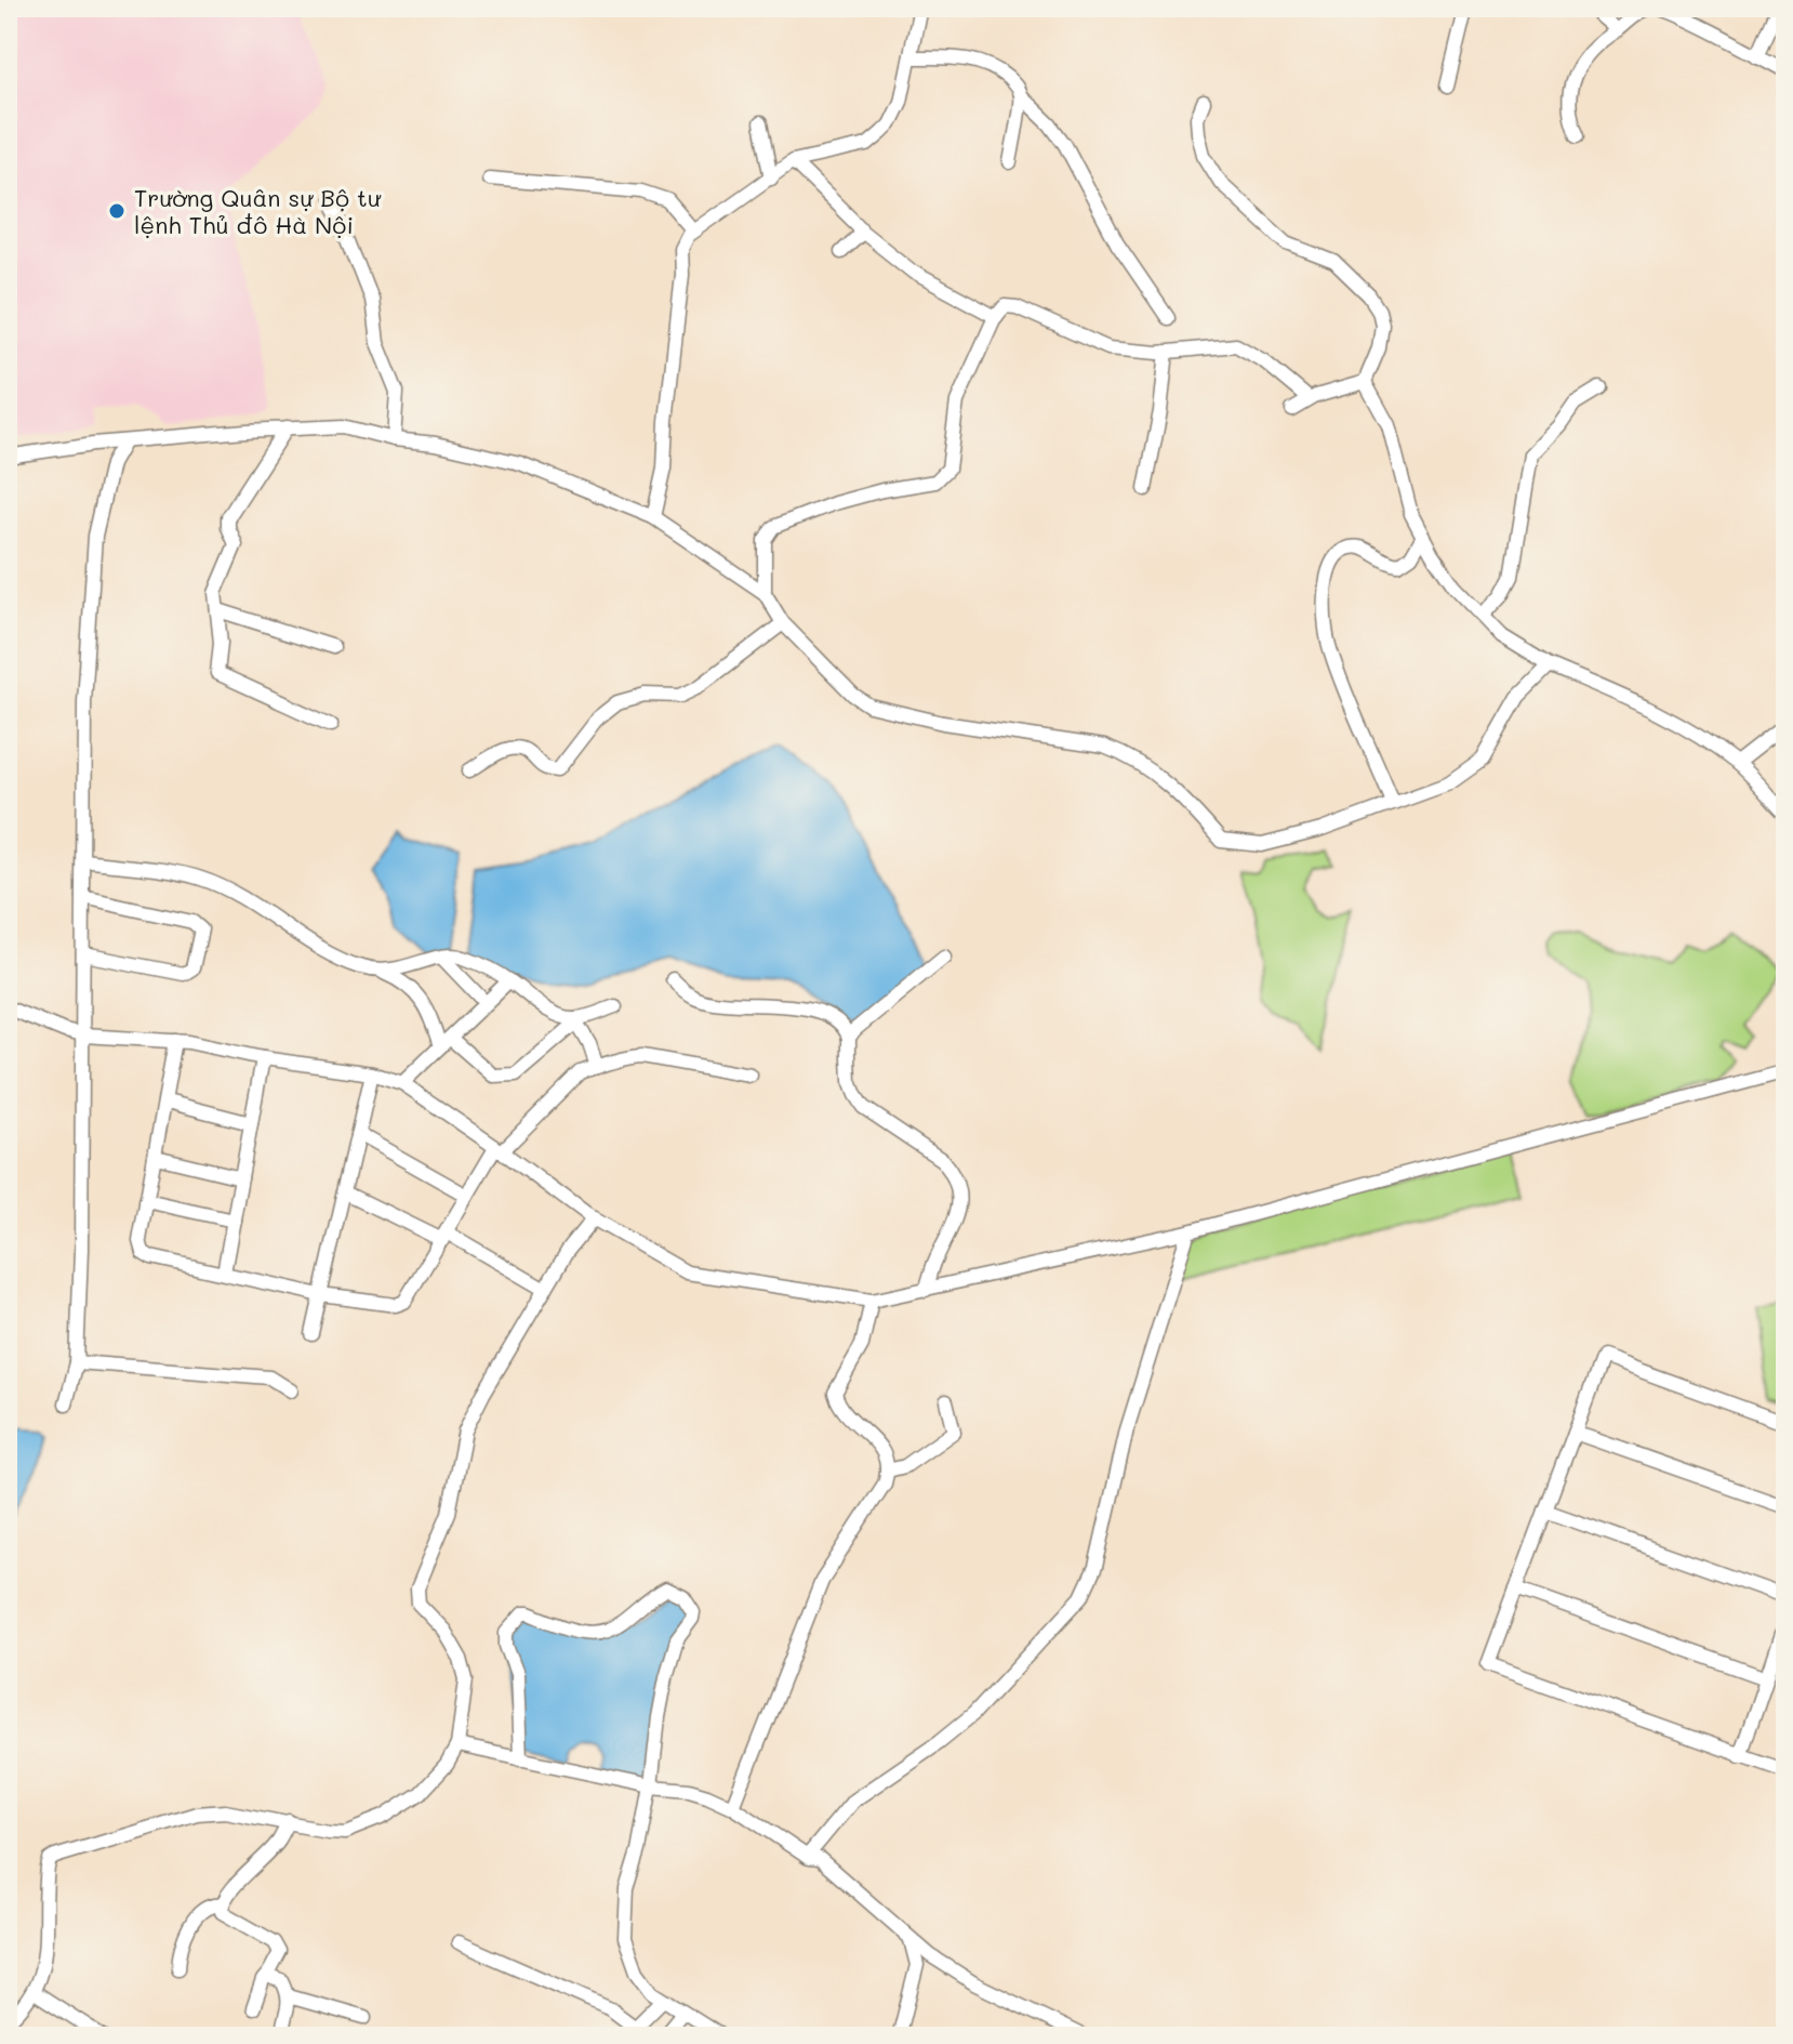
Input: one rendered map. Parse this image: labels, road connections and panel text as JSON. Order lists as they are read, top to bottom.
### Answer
{
  "places": ["Trường Quân sự Bộ tư lệnh Thủ đô Hà Nội"]
}
